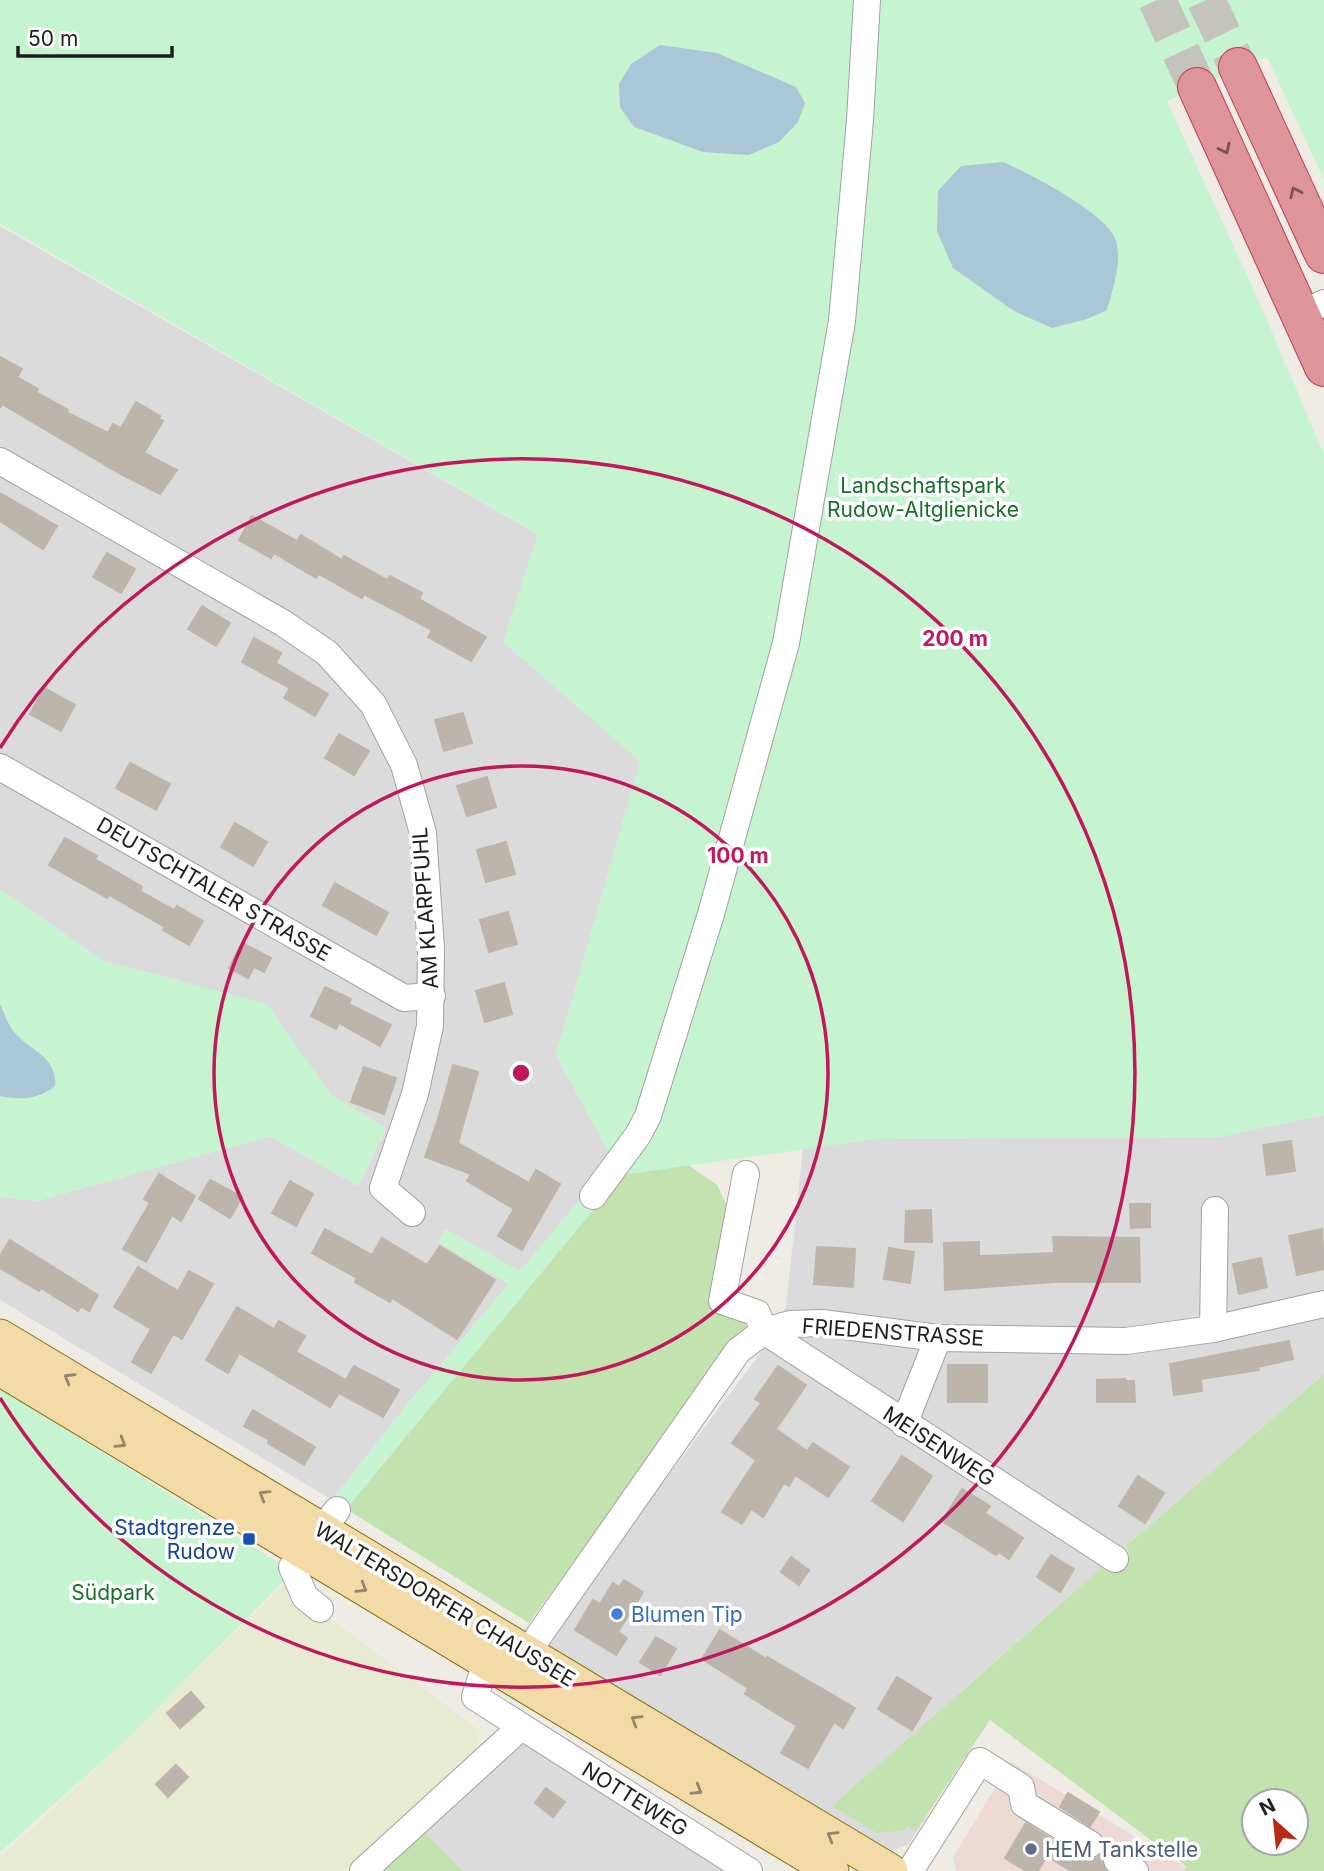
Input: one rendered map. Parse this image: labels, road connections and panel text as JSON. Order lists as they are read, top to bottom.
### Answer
{
  "streets": {
    "main road": ["WALTERSDORFER CHAUSSEE"],
    "street": [
      "DEUTSCHTALER STRASSE",
      "AM KLARPFUHL",
      "FRIEDENSTRASSE",
      "MEISENWEG",
      "NOTTEWEG"
    ]
  },
  "crossings": [
    ["DEUTSCHTALER STRASSE", "AM KLARPFUHL"],
    ["FRIEDENSTRASSE", "MEISENWEG"],
    ["FRIEDENSTRASSE", "WALTERSDORFER CHAUSSEE"],
    ["FRIEDENSTRASSE", "NOTTEWEG"],
    ["WALTERSDORFER CHAUSSEE", "NOTTEWEG"]
  ],
  "parks": ["Landschaftspark Rudow-Altglienicke", "Südpark"],
  "places": {
    "transit": ["Stadtgrenze Rudow"],
    "other": ["Blumen Tip", "HEM Tankstelle"]
  },
  "scale_bar": "50 m",
  "north": "top left",
  "rings": ["200 m", "100 m"]
}
